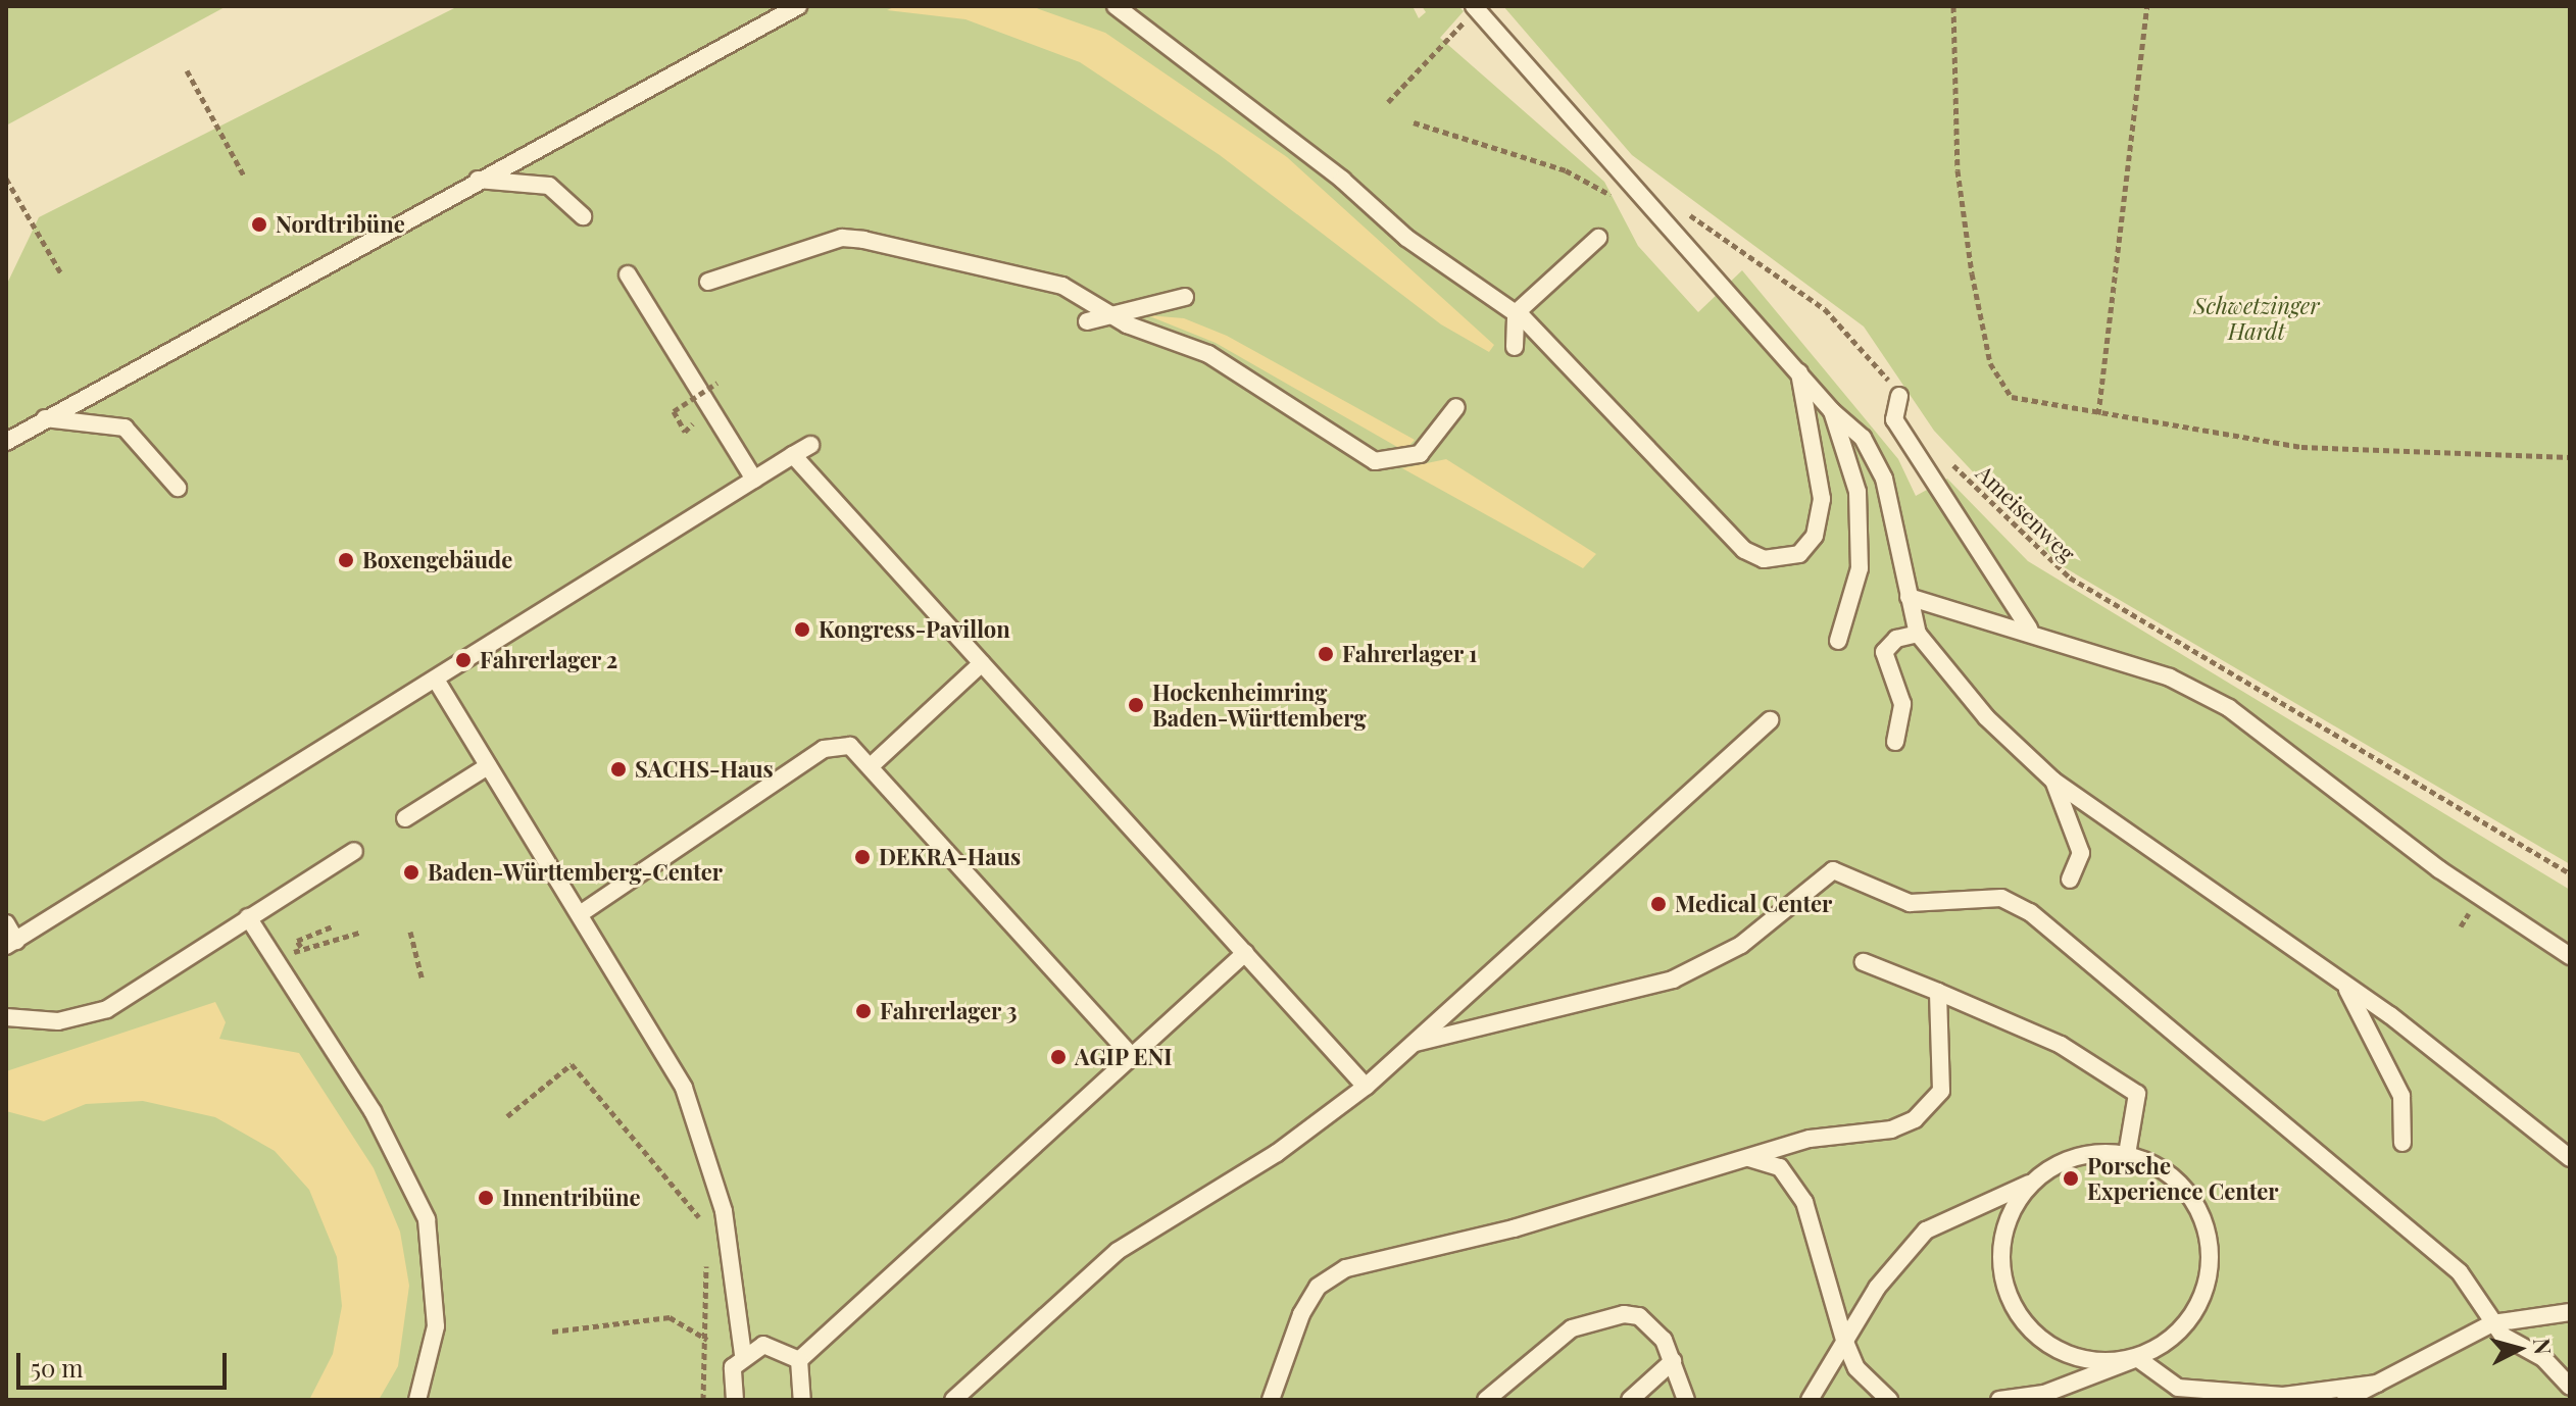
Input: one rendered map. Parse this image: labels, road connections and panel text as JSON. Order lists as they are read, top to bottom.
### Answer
{
  "streets": {
    "path": ["Ameisenweg"]
  },
  "parks": ["Schwetzinger Hardt"],
  "places": [
    "Nordtribüne",
    "Boxengebäude",
    "Kongress-Pavillon",
    "Fahrerlager 1",
    "Fahrerlager 2",
    "Hockenheimring Baden-Württemberg",
    "SACHS-Haus",
    "DEKRA-Haus",
    "Baden-Württemberg-Center",
    "Medical Center",
    "Fahrerlager 3",
    "AGIP ENI",
    "Porsche Experience Center",
    "Innentribüne"
  ],
  "scale_bar": "50 m",
  "north": "right"
}
